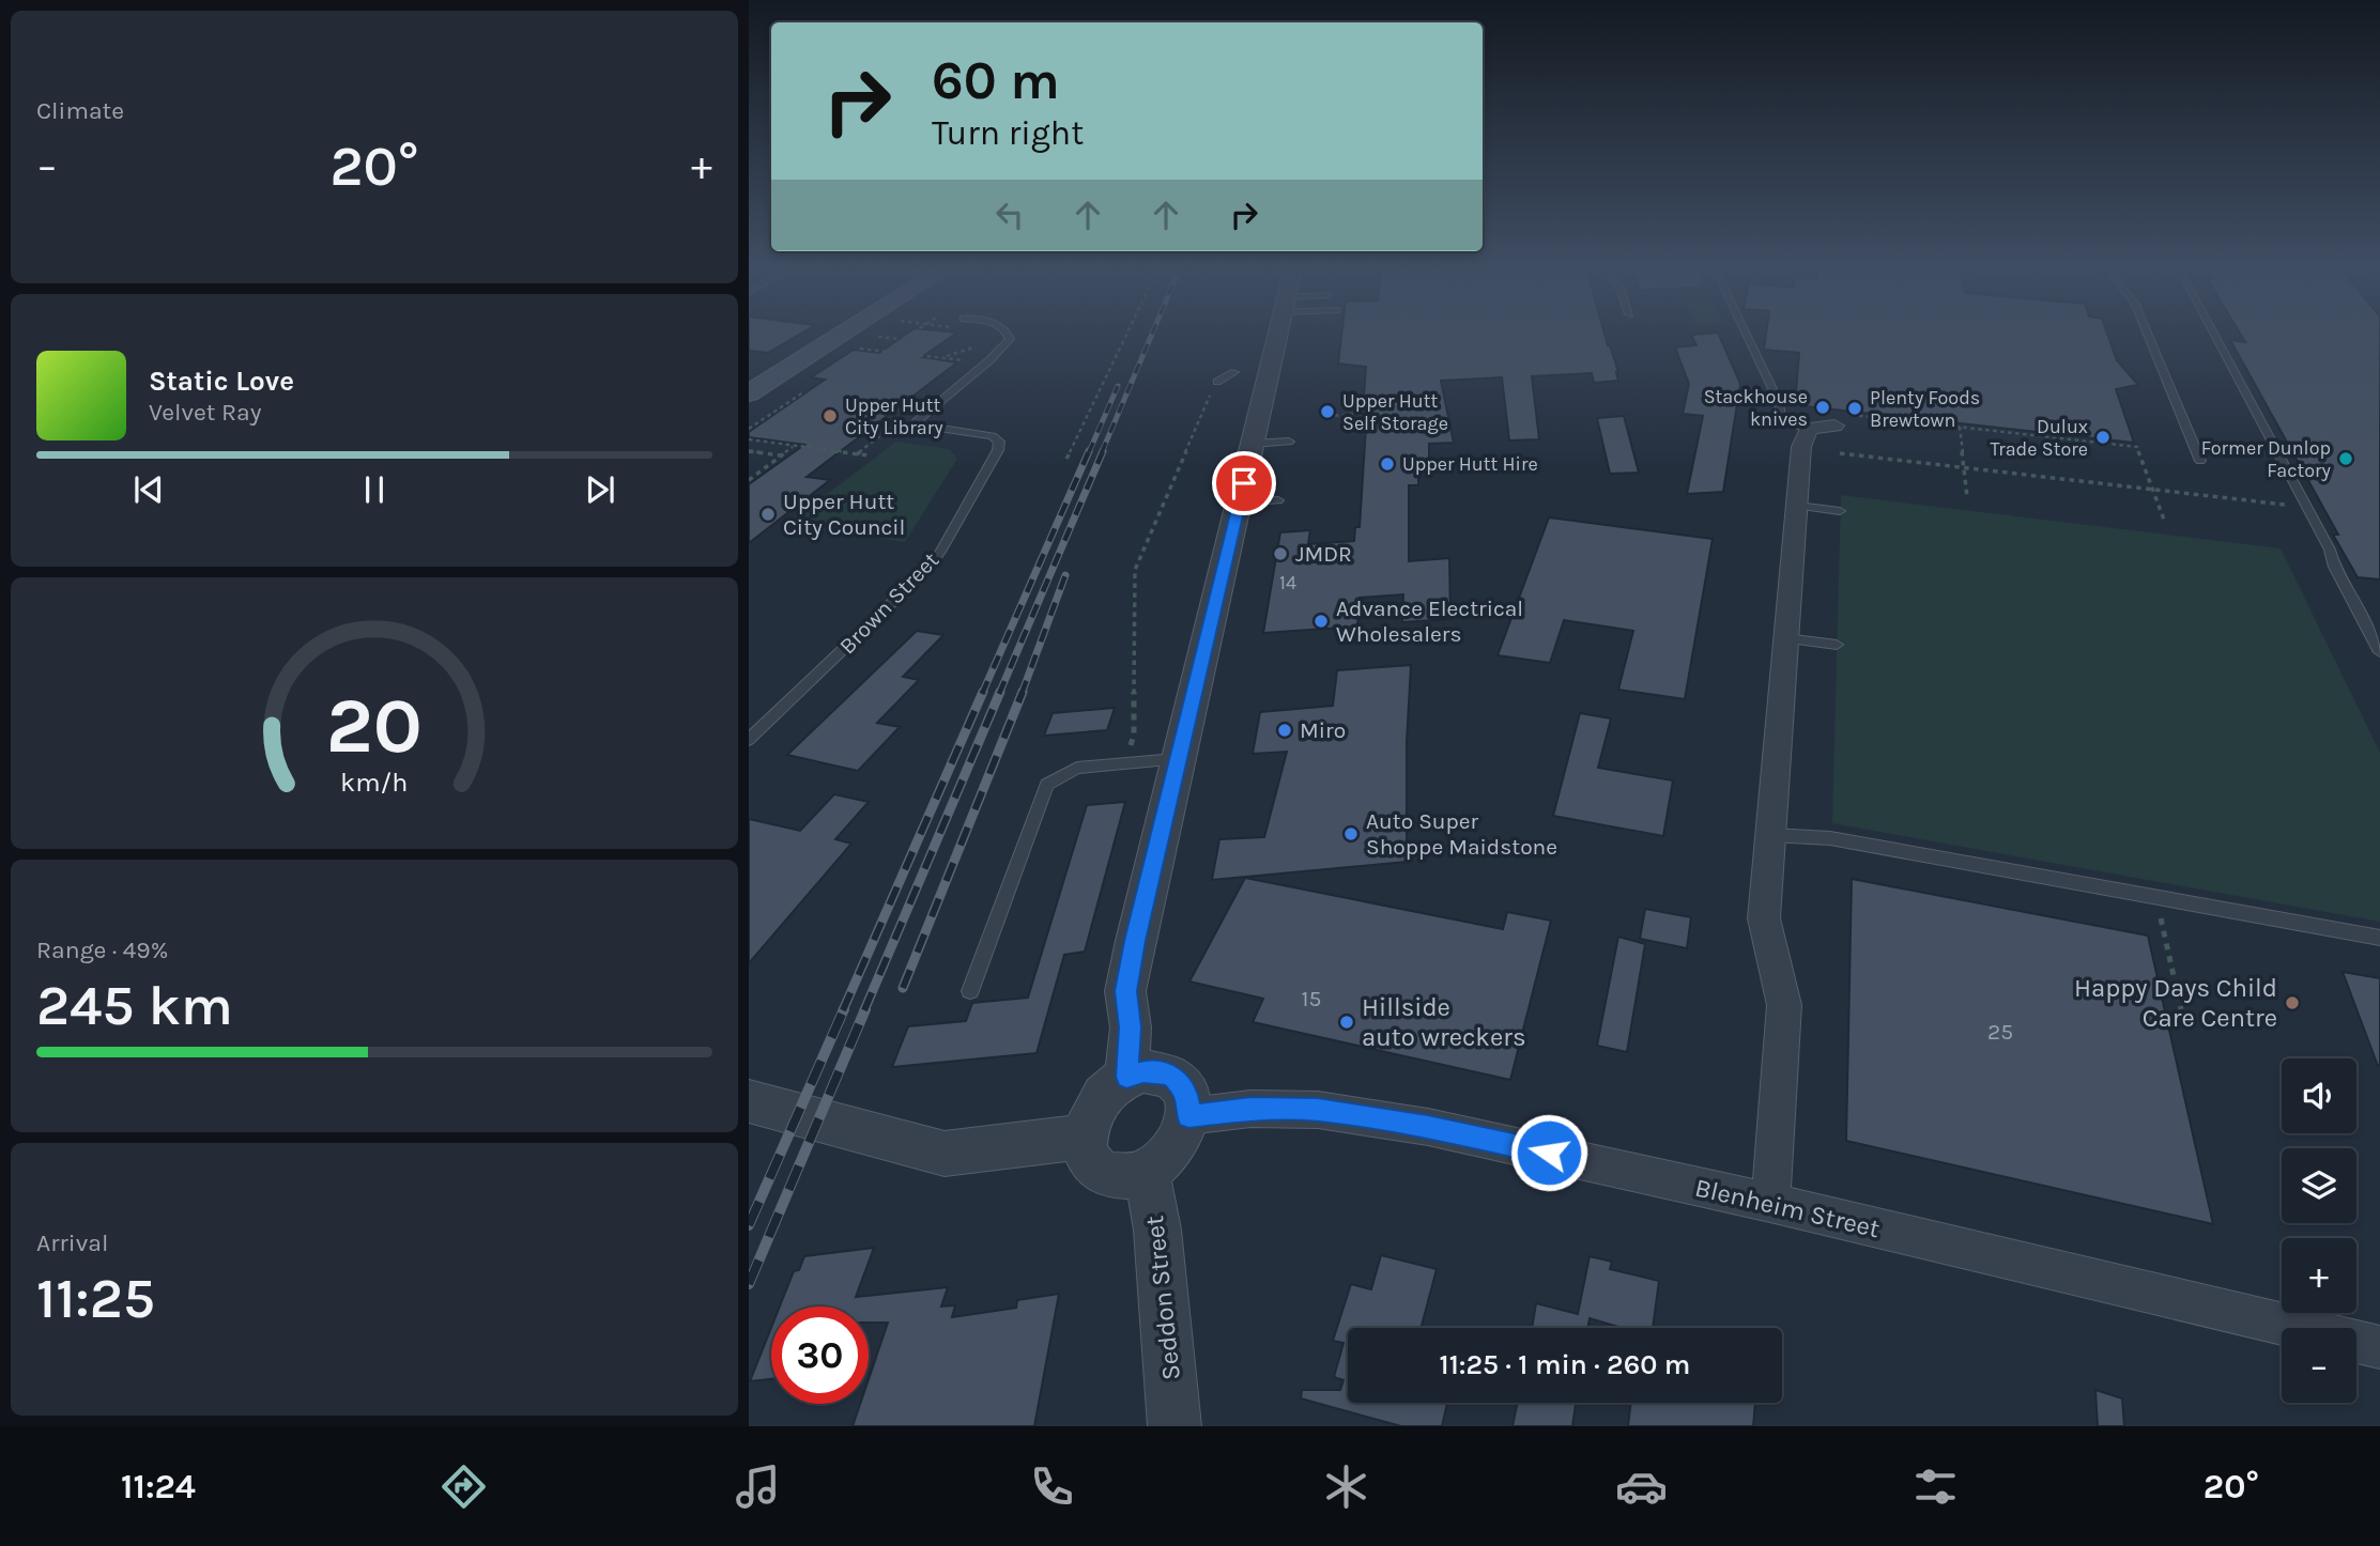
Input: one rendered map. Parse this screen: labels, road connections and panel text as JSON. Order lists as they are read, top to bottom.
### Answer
{
  "streets": {
    "street": ["Blenheim Street", "Seddon Street"],
    "lane": ["Brown Street"]
  },
  "crossings": [
    ["Blenheim Street", "Seddon Street"]
  ],
  "places": [
    "Stackhouse knives",
    "Plenty Foods Brewtown",
    "Upper Hutt Self Storage",
    "Upper Hutt City Library",
    "Dulux Trade Store",
    "Former Dunlop Factory",
    "Upper Hutt Hire",
    "Upper Hutt City Council",
    "JMDR",
    "Advance Electrical Wholesalers",
    "Miro",
    "Auto Super Shoppe Maidstone",
    "Happy Days Child Care Centre",
    "Hillside auto wreckers"
  ],
  "house_numbers": ["14", "15", "25"],
  "page": {
    "tile": [
      "Climate",
      ["Range · 49%", "245 km"],
      ["Arrival", "11:25"]
    ],
    "turn": ["60 m", "Turn right"],
    "heat": ["−", "20°", "+"],
    "song": ["Static Love", "Velvet Ray"],
    "map_buttons": ["+", "−"],
    "limit": "30",
    "trip": "11:25 · 1 min · 260 m",
    "tabs": ["11:24", "20°"],
    "gauge": ["20", "km/h"]
  }
}
